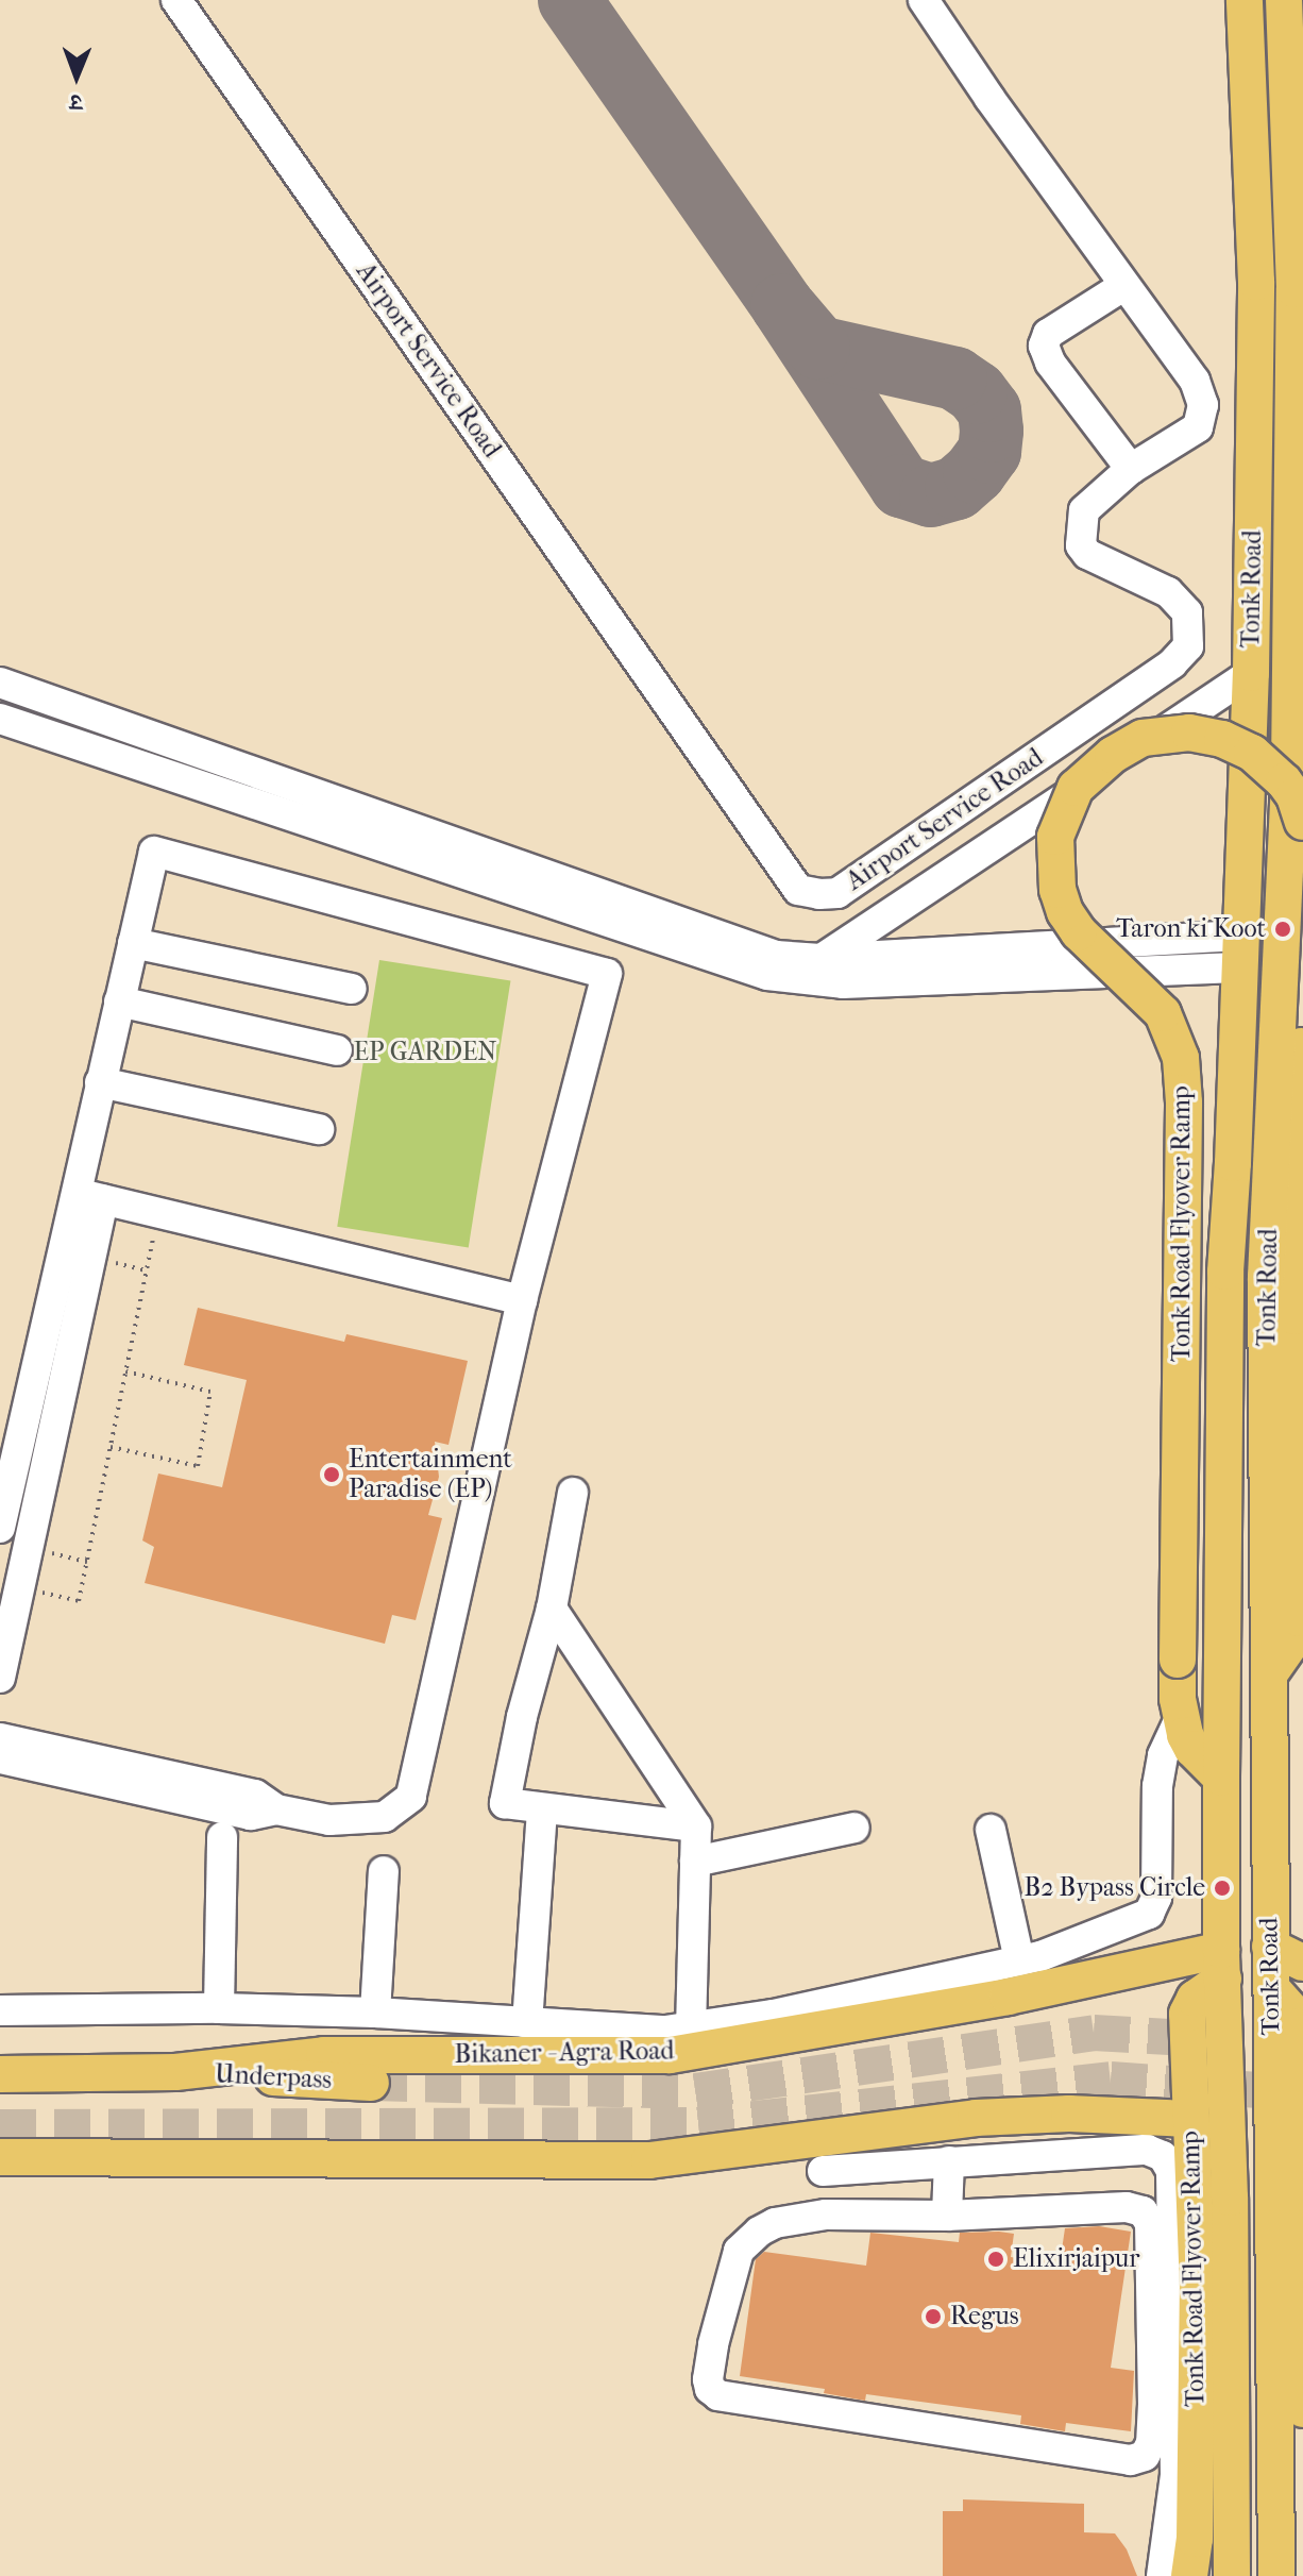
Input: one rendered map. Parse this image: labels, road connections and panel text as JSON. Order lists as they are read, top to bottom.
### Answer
{
  "streets": {
    "main road": [
      "Tonk Road",
      "Tonk Road Flyover Ramp",
      "Bikaner - Agra Road",
      "Underpass"
    ],
    "street": ["Airport Service Road"]
  },
  "crossings": [
    ["Tonk Road", "Tonk Road Flyover Ramp"],
    ["Tonk Road", "Bikaner - Agra Road"],
    ["Tonk Road Flyover Ramp", "Bikaner - Agra Road"],
    ["Bikaner - Agra Road", "Underpass"]
  ],
  "parks": ["EP GARDEN"],
  "places": [
    "Taron ki Koot",
    "Entertainment Paradise (EP)",
    "B2 Bypass Circle",
    "Elixirjaipur",
    "Regus"
  ],
  "north": "bottom"
}
